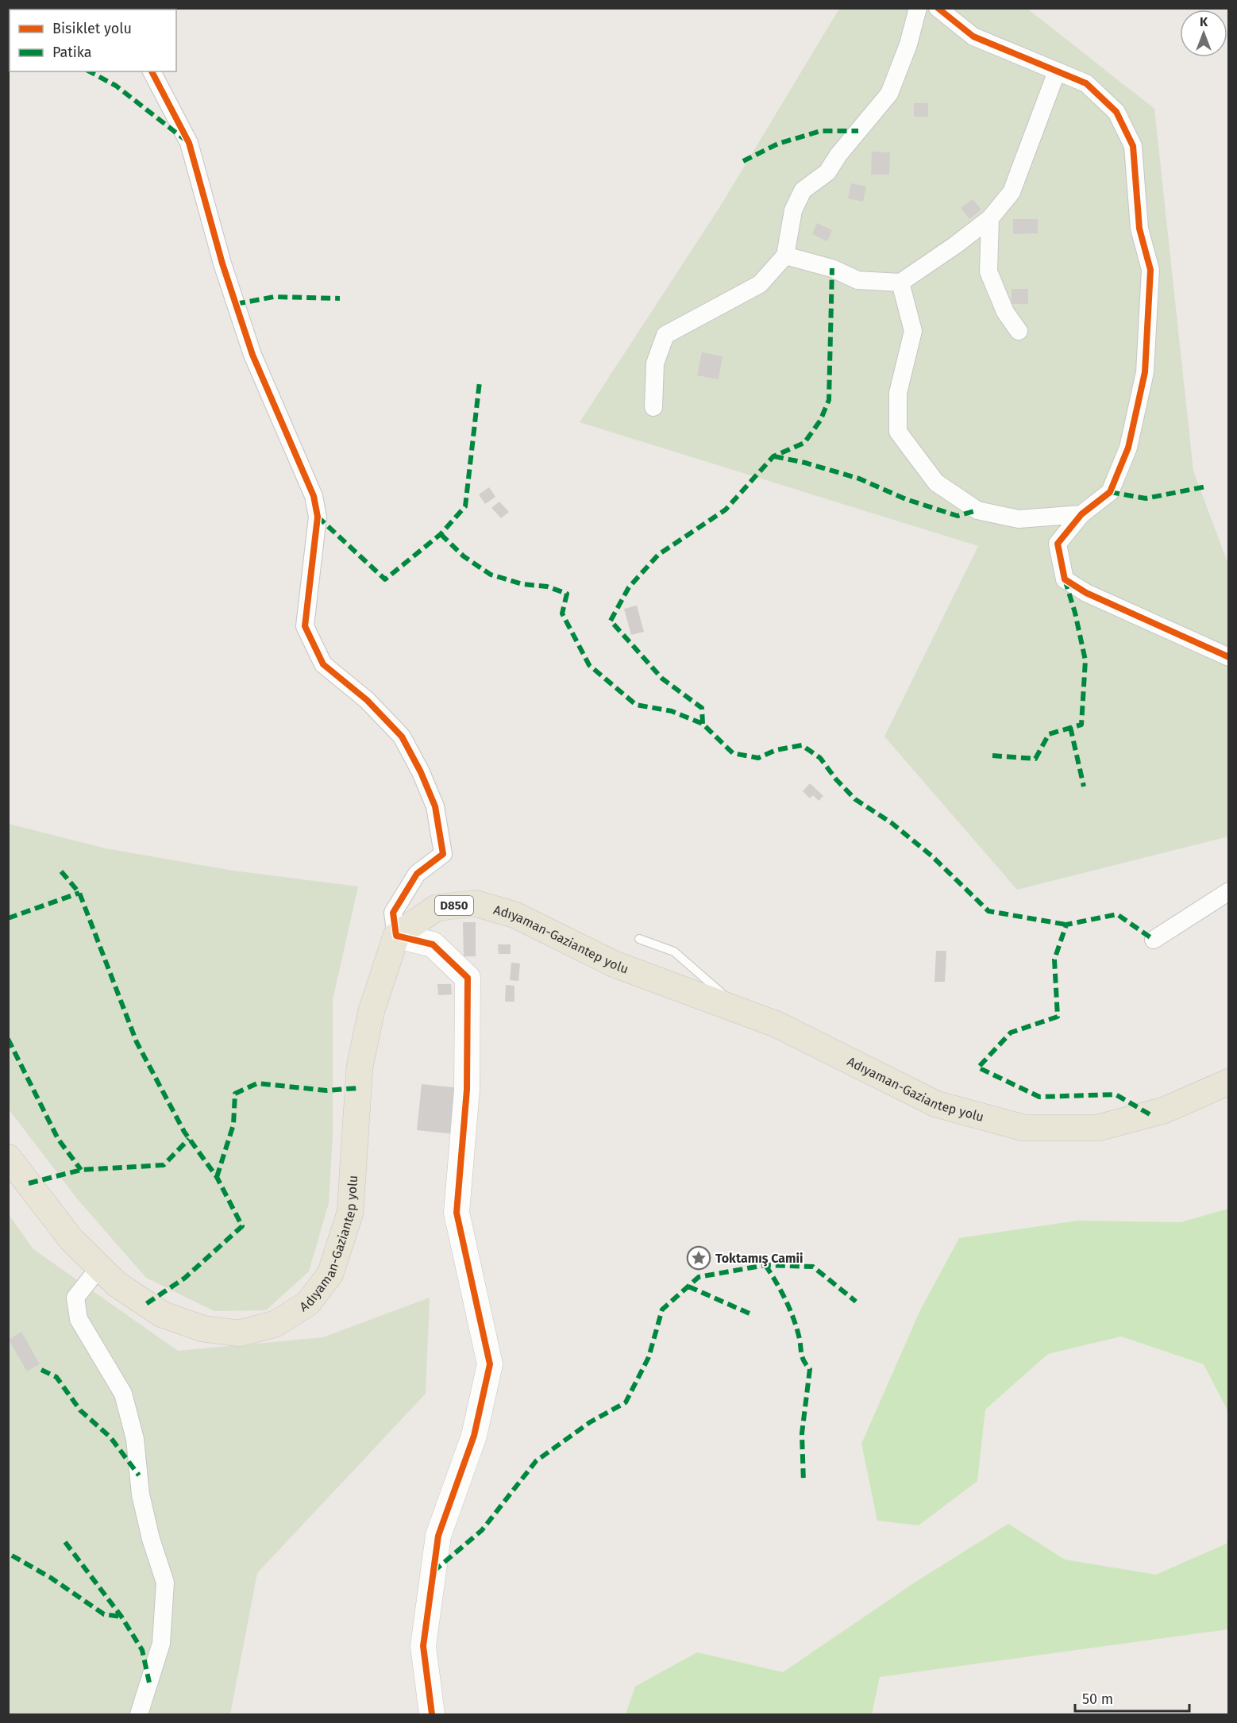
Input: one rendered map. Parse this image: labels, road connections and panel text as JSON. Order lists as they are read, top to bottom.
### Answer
{
  "streets": {
    "main road": ["D850", "Adıyaman-Gaziantep yolu"]
  },
  "places": {
    "place": ["Toktamış Camii"]
  },
  "legend": ["Bisiklet yolu", "Patika"],
  "scale_bar": "50 m",
  "north": "top"
}
